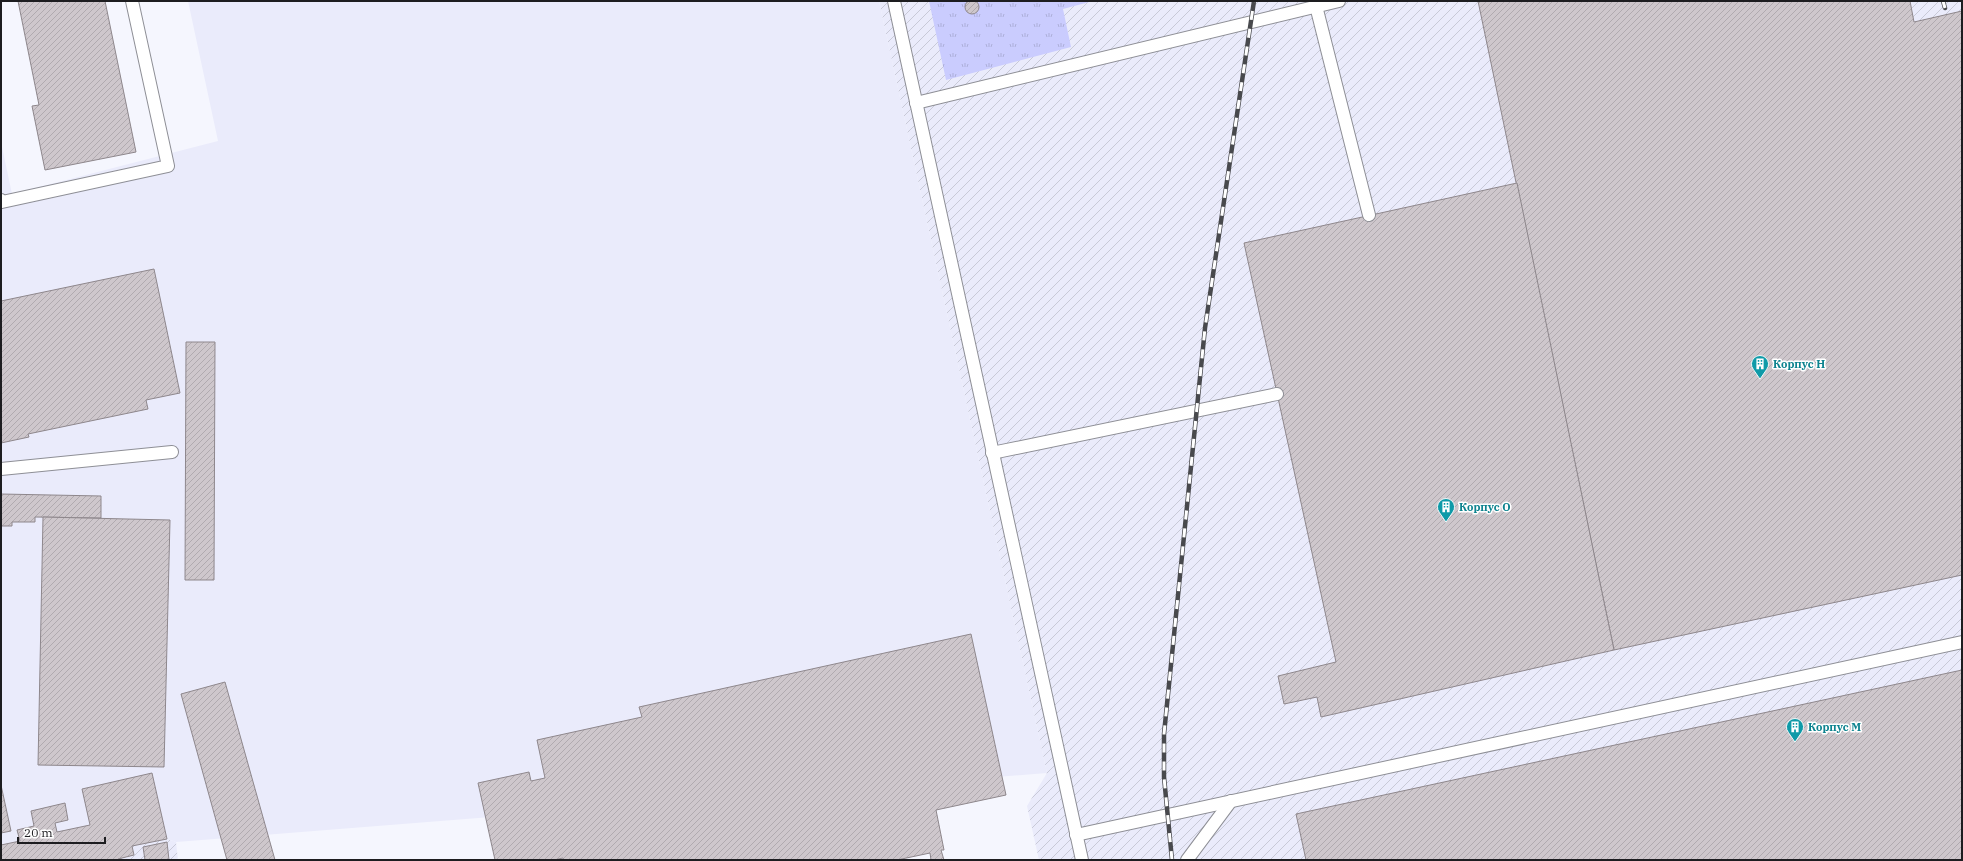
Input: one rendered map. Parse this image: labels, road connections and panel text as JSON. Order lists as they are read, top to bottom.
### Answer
{
  "places": {
    "building": ["Корпус Н", "Корпус О", "Корпус М"]
  },
  "scale_bar": "20 m"
}
